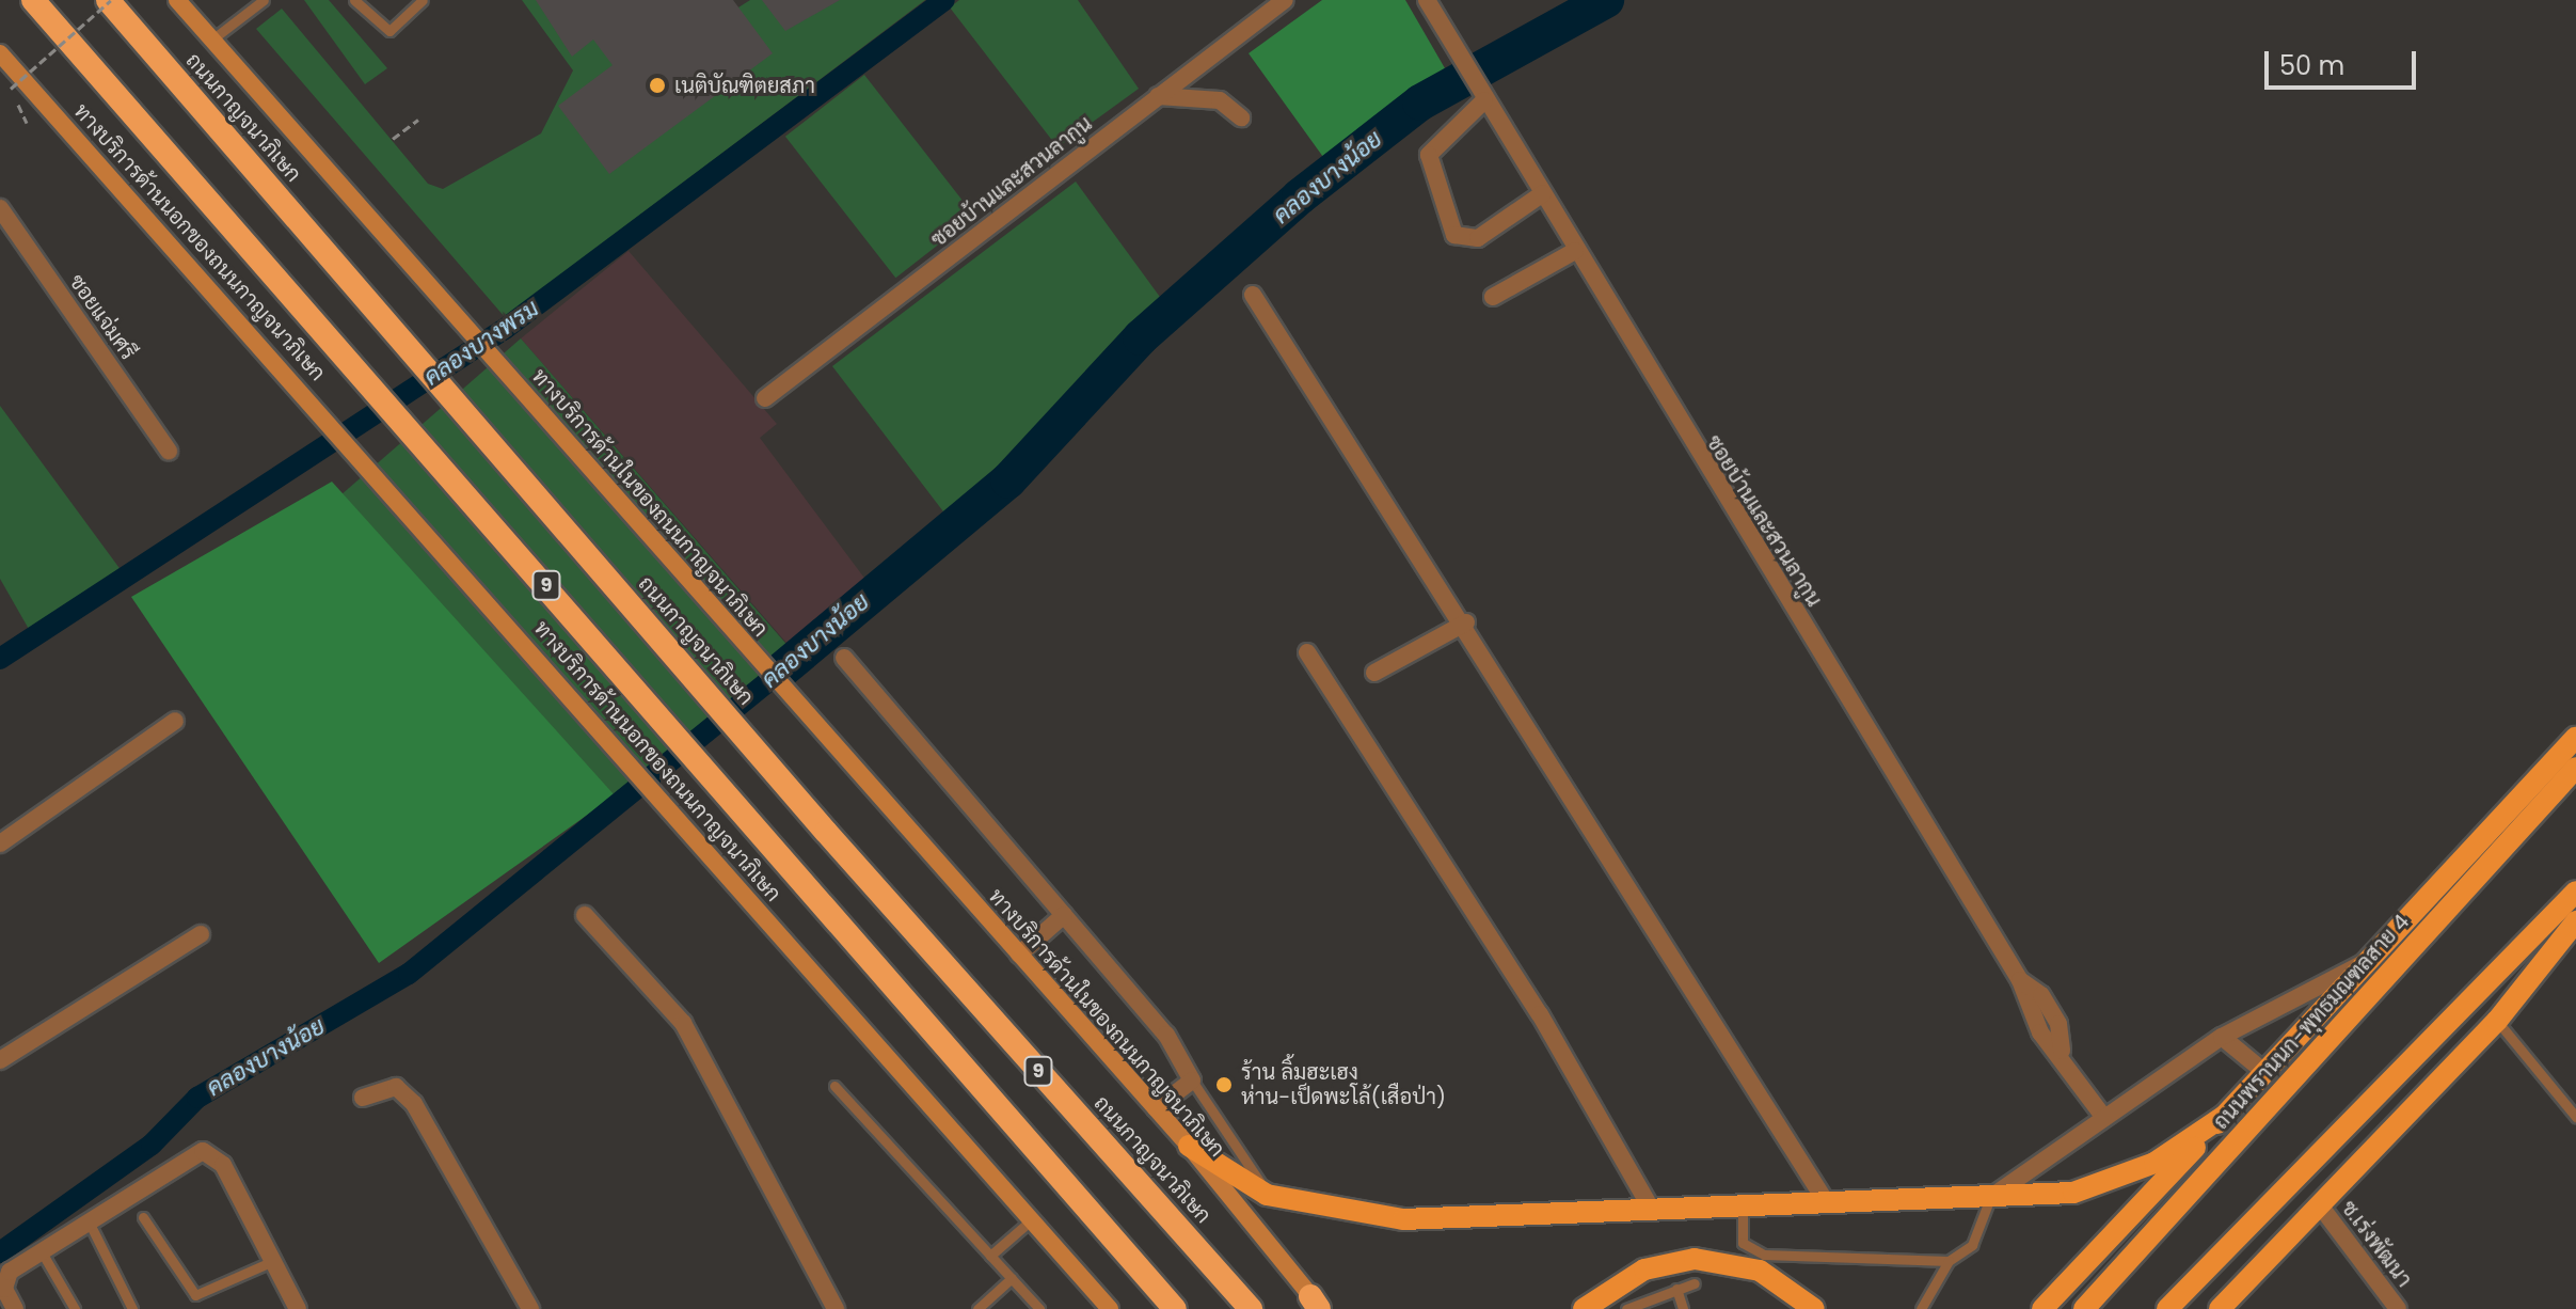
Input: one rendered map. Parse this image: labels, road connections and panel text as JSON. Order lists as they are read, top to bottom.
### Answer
{
  "streets": {
    "highway": ["ถนนกาญจนาภิเษก", "9"],
    "main road": ["ทางบริการด้านนอกของถนนกาญจนาภิเษก", "ทางบริการด้านในของถนนกาญจนาภิเษก", "ถนนพรานนก-พุทธมณฑลสาย 4"],
    "street": ["ซอยบ้านและสวนลากูน", "ซอยแจ่มศรี", "ซ.เร่งพัฒนา"]
  },
  "water": ["คลองบางน้อย", "คลองบางพรม"],
  "places": ["เนติบัณฑิตยสภา", "ร้าน ลิ้มฮะเฮง ห่าน-เป็ดพะโล้(เสือป่า)"],
  "scale_bar": "50 m"
}
